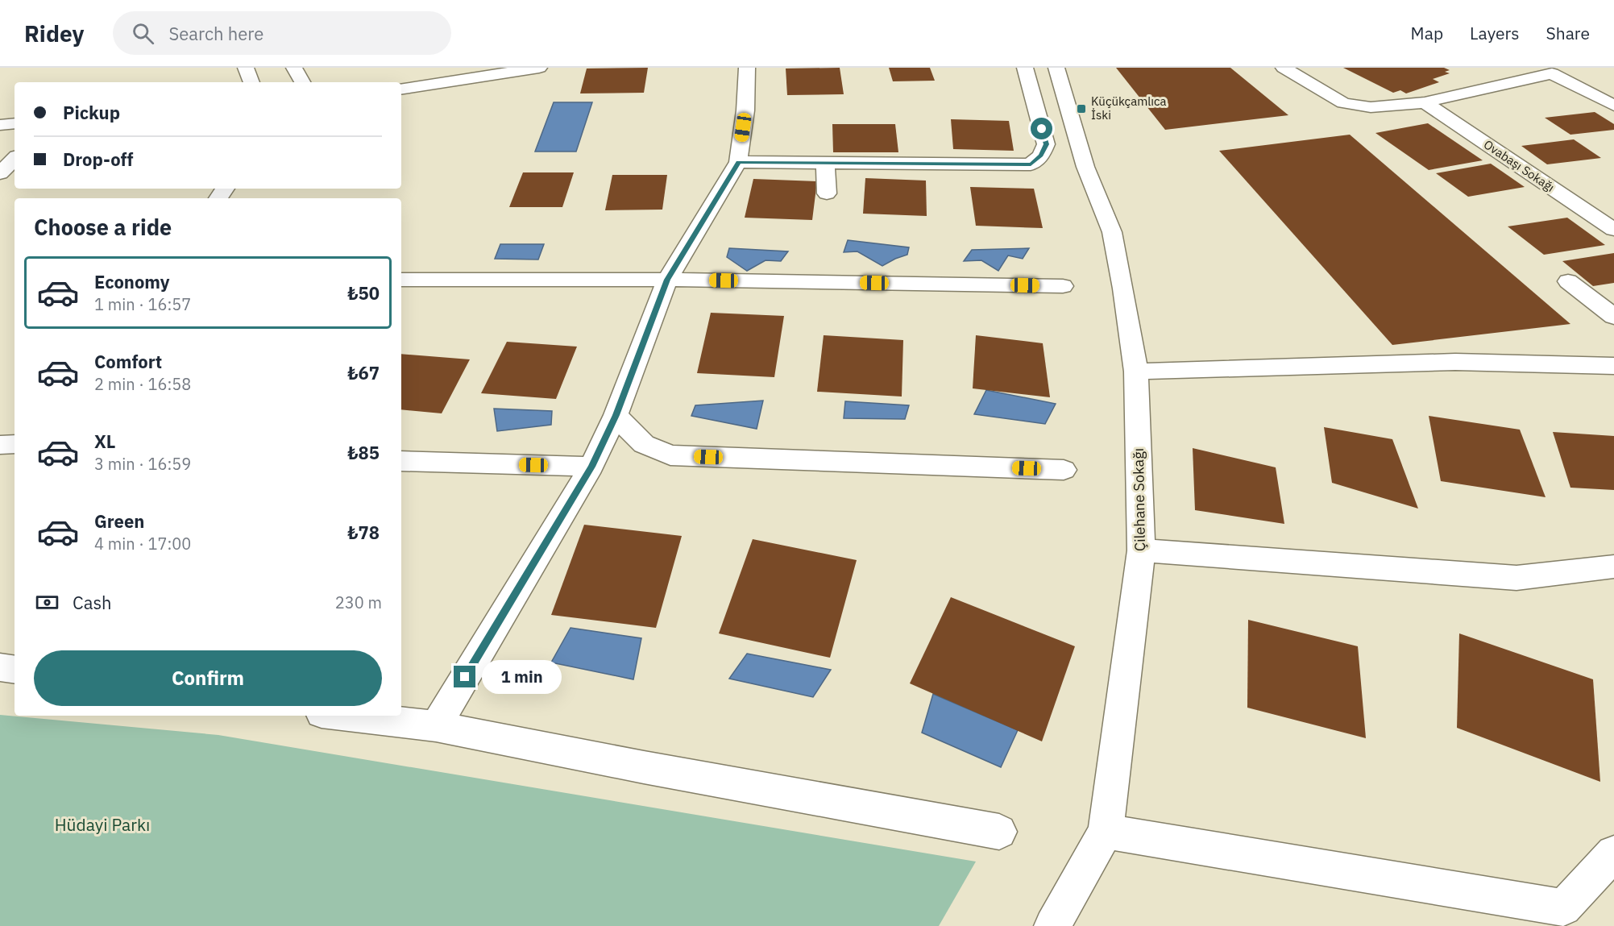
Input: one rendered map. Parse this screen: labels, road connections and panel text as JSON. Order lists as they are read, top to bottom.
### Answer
{
  "streets": {
    "street": ["Ovabaşı Sokağı", "Çilehane Sokağı"]
  },
  "parks": ["Hüdayi Parkı"],
  "places": {
    "transit": ["Küçükçamlıca İski"]
  },
  "page": {
    "header": "Ridey",
    "search": "Search here",
    "nav": ["Map", "Layers", "Share"],
    "banner": ["Pickup", "Drop-off"],
    "heading": "Choose a ride",
    "list": [
      {
        "name": "Economy",
        "note": "1 min · 16:57",
        "value": "₺50"
      },
      {
        "name": "Comfort",
        "note": "2 min · 16:58",
        "value": "₺67"
      },
      {
        "name": "XL",
        "note": "3 min · 16:59",
        "value": "₺85"
      },
      {
        "name": "Green",
        "note": "4 min · 17:00",
        "value": "₺78"
      }
    ],
    "pay": ["Cash", "230 m"],
    "buttons": "Confirm",
    "bubble": "1 min"
  }
}
